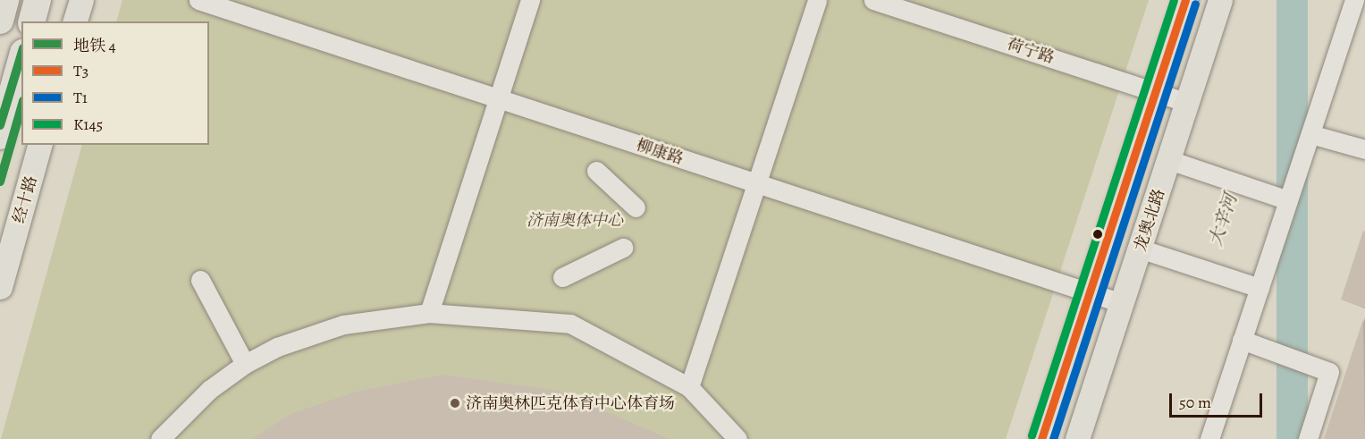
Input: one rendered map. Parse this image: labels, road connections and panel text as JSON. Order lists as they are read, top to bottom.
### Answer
{
  "streets": {
    "main road": ["经十路", "龙奥北路"],
    "street": ["荷宁路", "柳康路"]
  },
  "crossings": [
    ["荷宁路", "龙奥北路"],
    ["柳康路", "龙奥北路"]
  ],
  "water": ["大辛河"],
  "parks": ["济南奥体中心"],
  "places": ["济南奥林匹克体育中心体育场"],
  "lines": [
    "transit line T3",
    "transit line K145",
    "transit line T1",
    "metro line 4"
  ],
  "legend": [
    "地铁 4",
    "T3",
    "T1",
    "K145"
  ],
  "scale_bar": "50 m"
}
